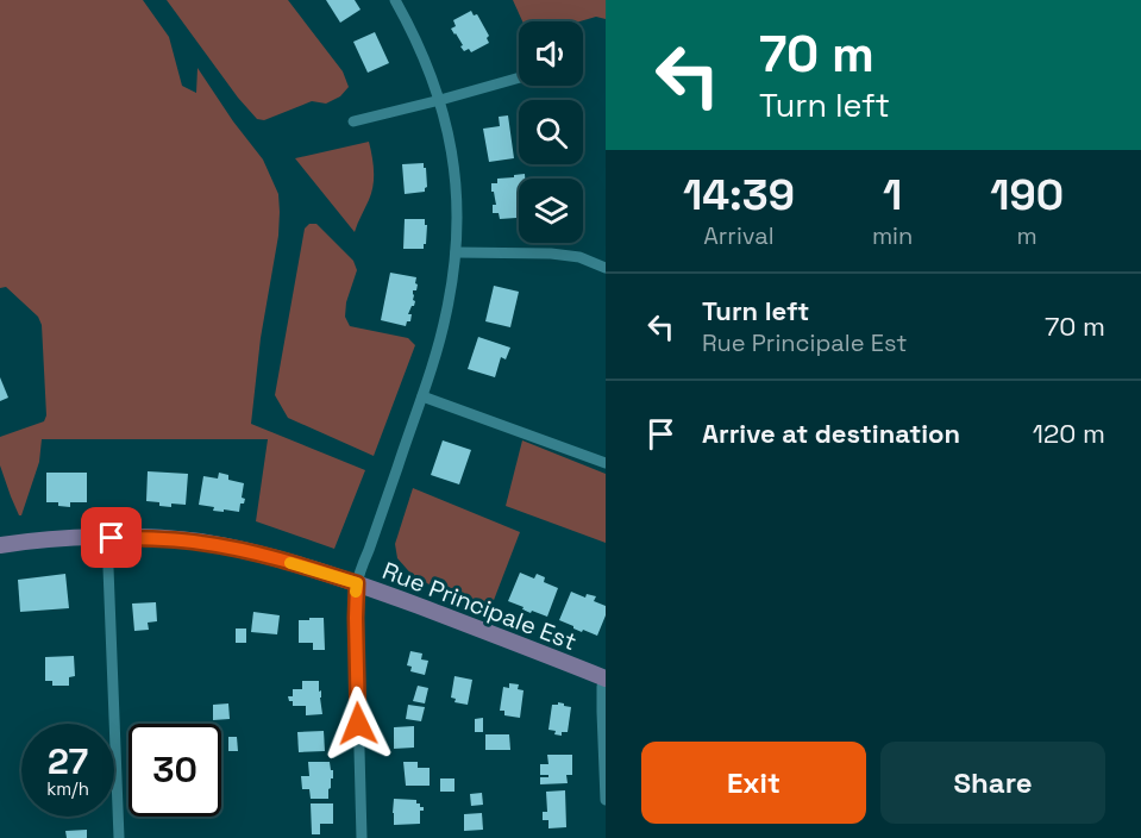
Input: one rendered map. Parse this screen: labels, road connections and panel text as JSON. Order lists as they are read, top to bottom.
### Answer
{
  "streets": {
    "main road": ["Rue Principale Est"]
  },
  "page": {
    "turn": ["70 m", "Turn left"],
    "eta": [
      "14:39",
      "Arrival",
      "1",
      "min",
      "190",
      "m"
    ],
    "list": [
      {
        "name": "Turn left",
        "note": "Rue Principale Est",
        "value": "70 m"
      },
      {
        "name": "Arrive at destination",
        "value": "120 m"
      }
    ],
    "speed": "27 km/h",
    "limit": "30",
    "buttons": ["Exit", "Share"]
  }
}
